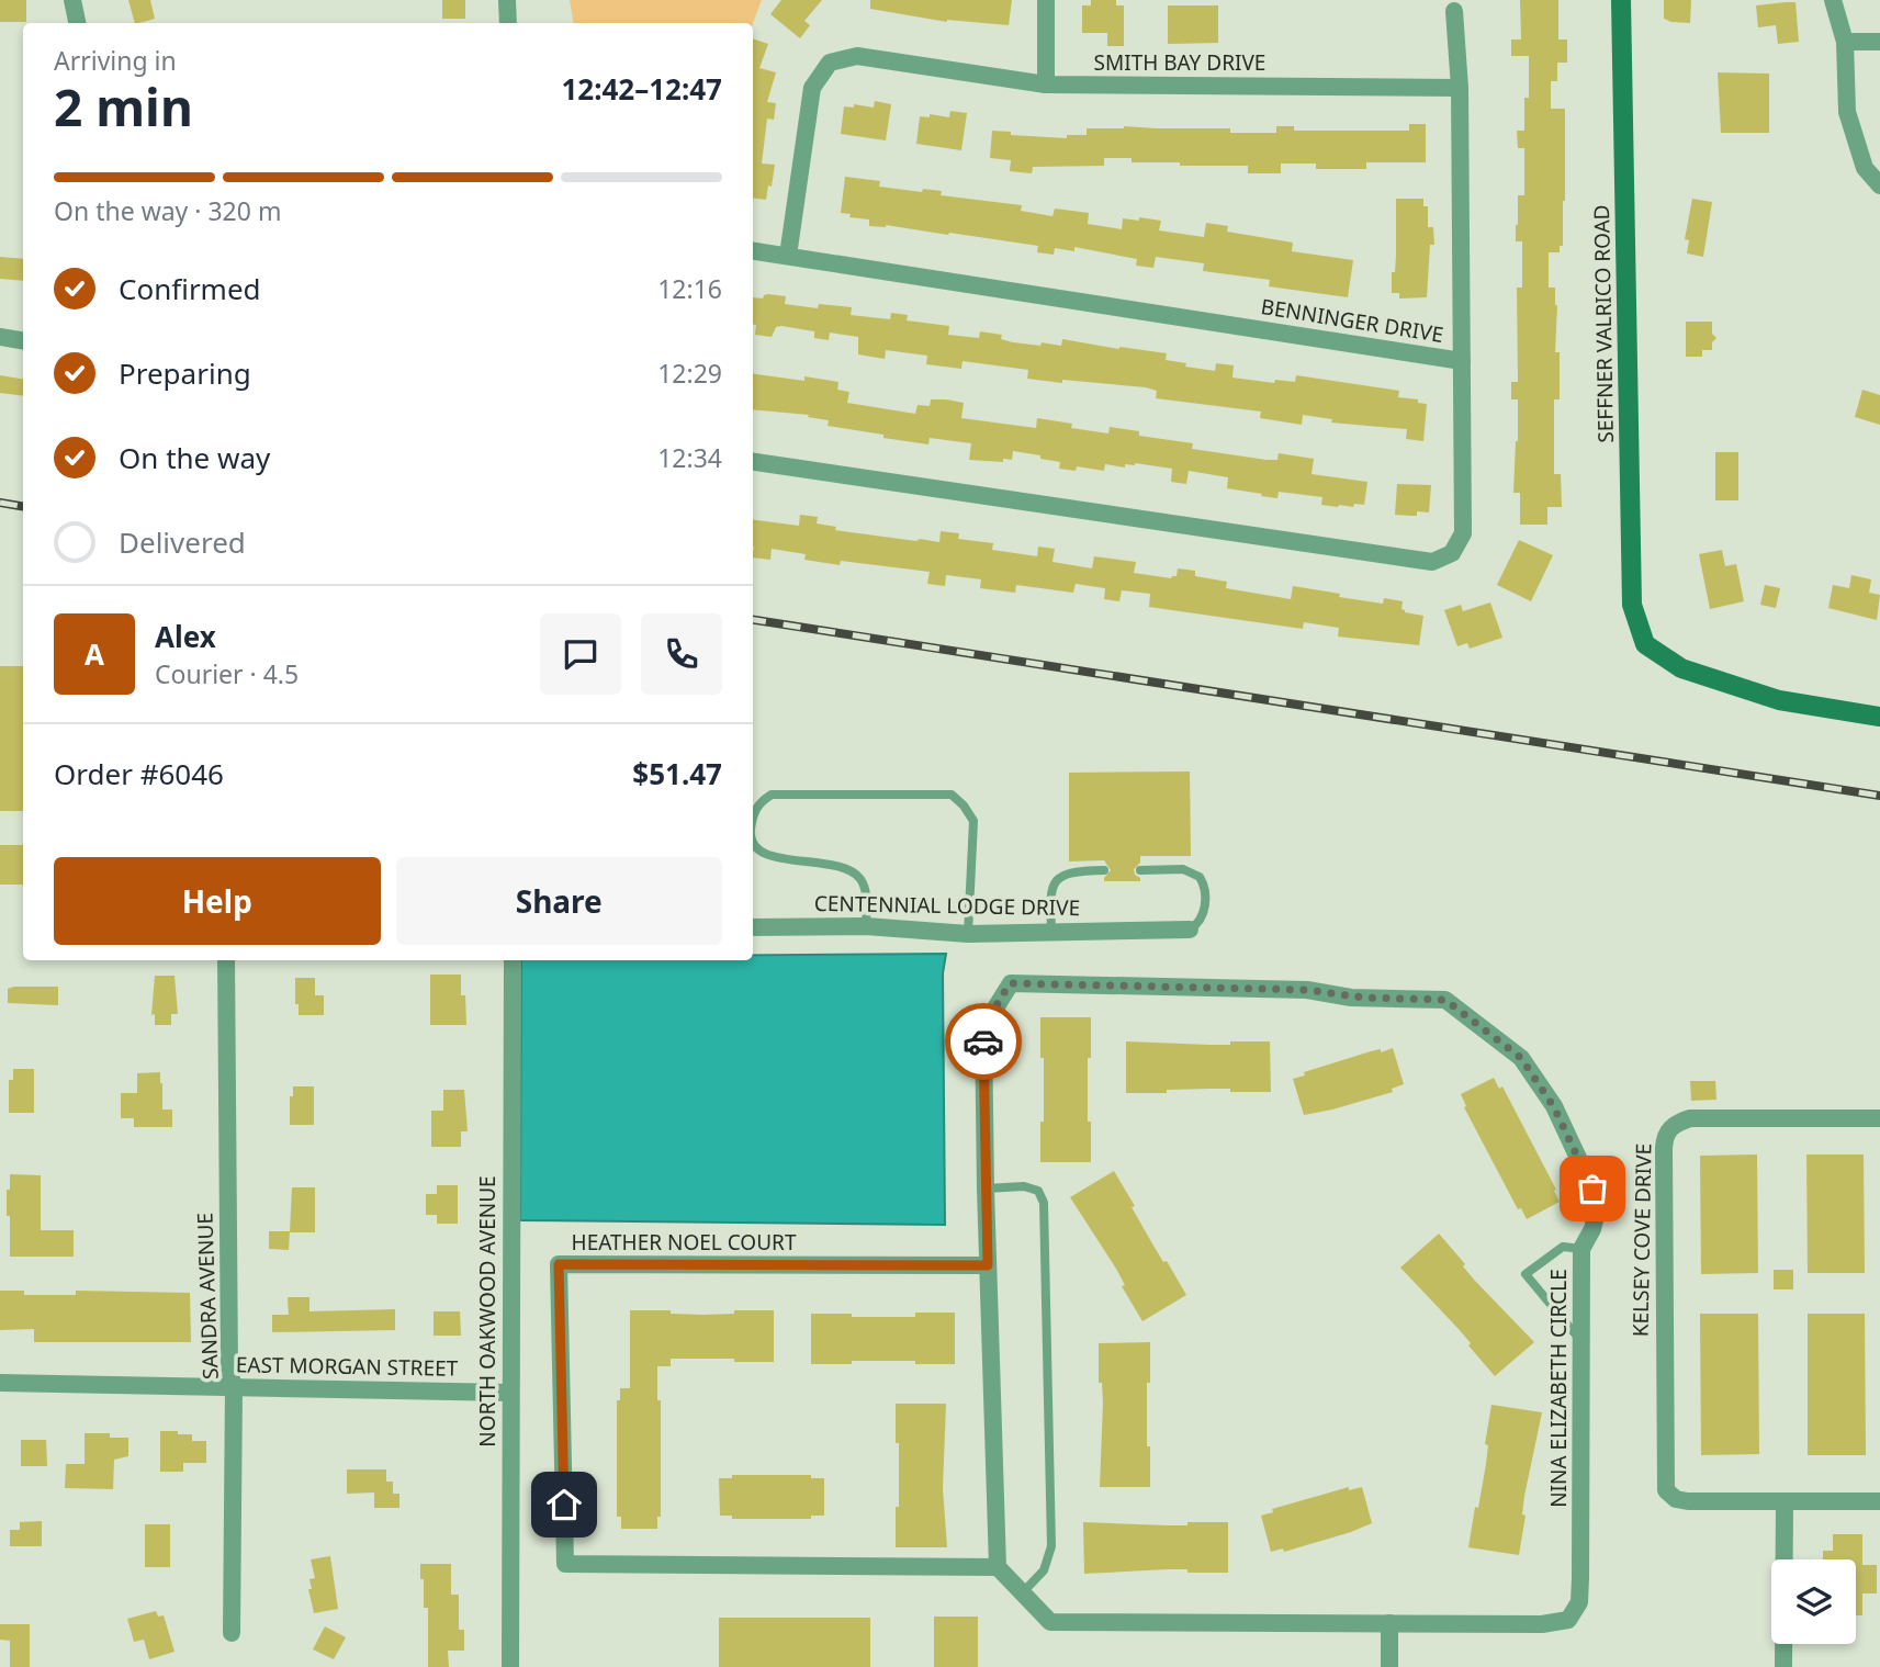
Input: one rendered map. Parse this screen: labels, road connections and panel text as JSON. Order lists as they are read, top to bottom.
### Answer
{
  "streets": {
    "street": [
      "SMITH BAY DRIVE",
      "BENNINGER DRIVE",
      "SEFFNER VALRICO ROAD",
      "CENTENNIAL LODGE DRIVE",
      "KELSEY COVE DRIVE",
      "HEATHER NOEL COURT",
      "SANDRA AVENUE",
      "NORTH OAKWOOD AVENUE",
      "EAST MORGAN STREET",
      "NINA ELIZABETH CIRCLE"
    ]
  },
  "crossings": [
    ["SMITH BAY DRIVE", "BENNINGER DRIVE"],
    ["HEATHER NOEL COURT", "NINA ELIZABETH CIRCLE"],
    ["SANDRA AVENUE", "EAST MORGAN STREET"],
    ["NORTH OAKWOOD AVENUE", "EAST MORGAN STREET"]
  ],
  "page": {
    "heading": ["2 min", "Arriving in", "12:42–12:47"],
    "panel": [
      "Alex",
      "Courier · 4.5",
      "Order #6046",
      "$51.47"
    ],
    "bar": "On the way · 320 m",
    "list": [
      ["Confirmed", "12:16"],
      ["Preparing", "12:29"],
      ["On the way", "12:34"],
      "Delivered"
    ],
    "round": "A",
    "buttons": ["Help", "Share"]
  }
}
